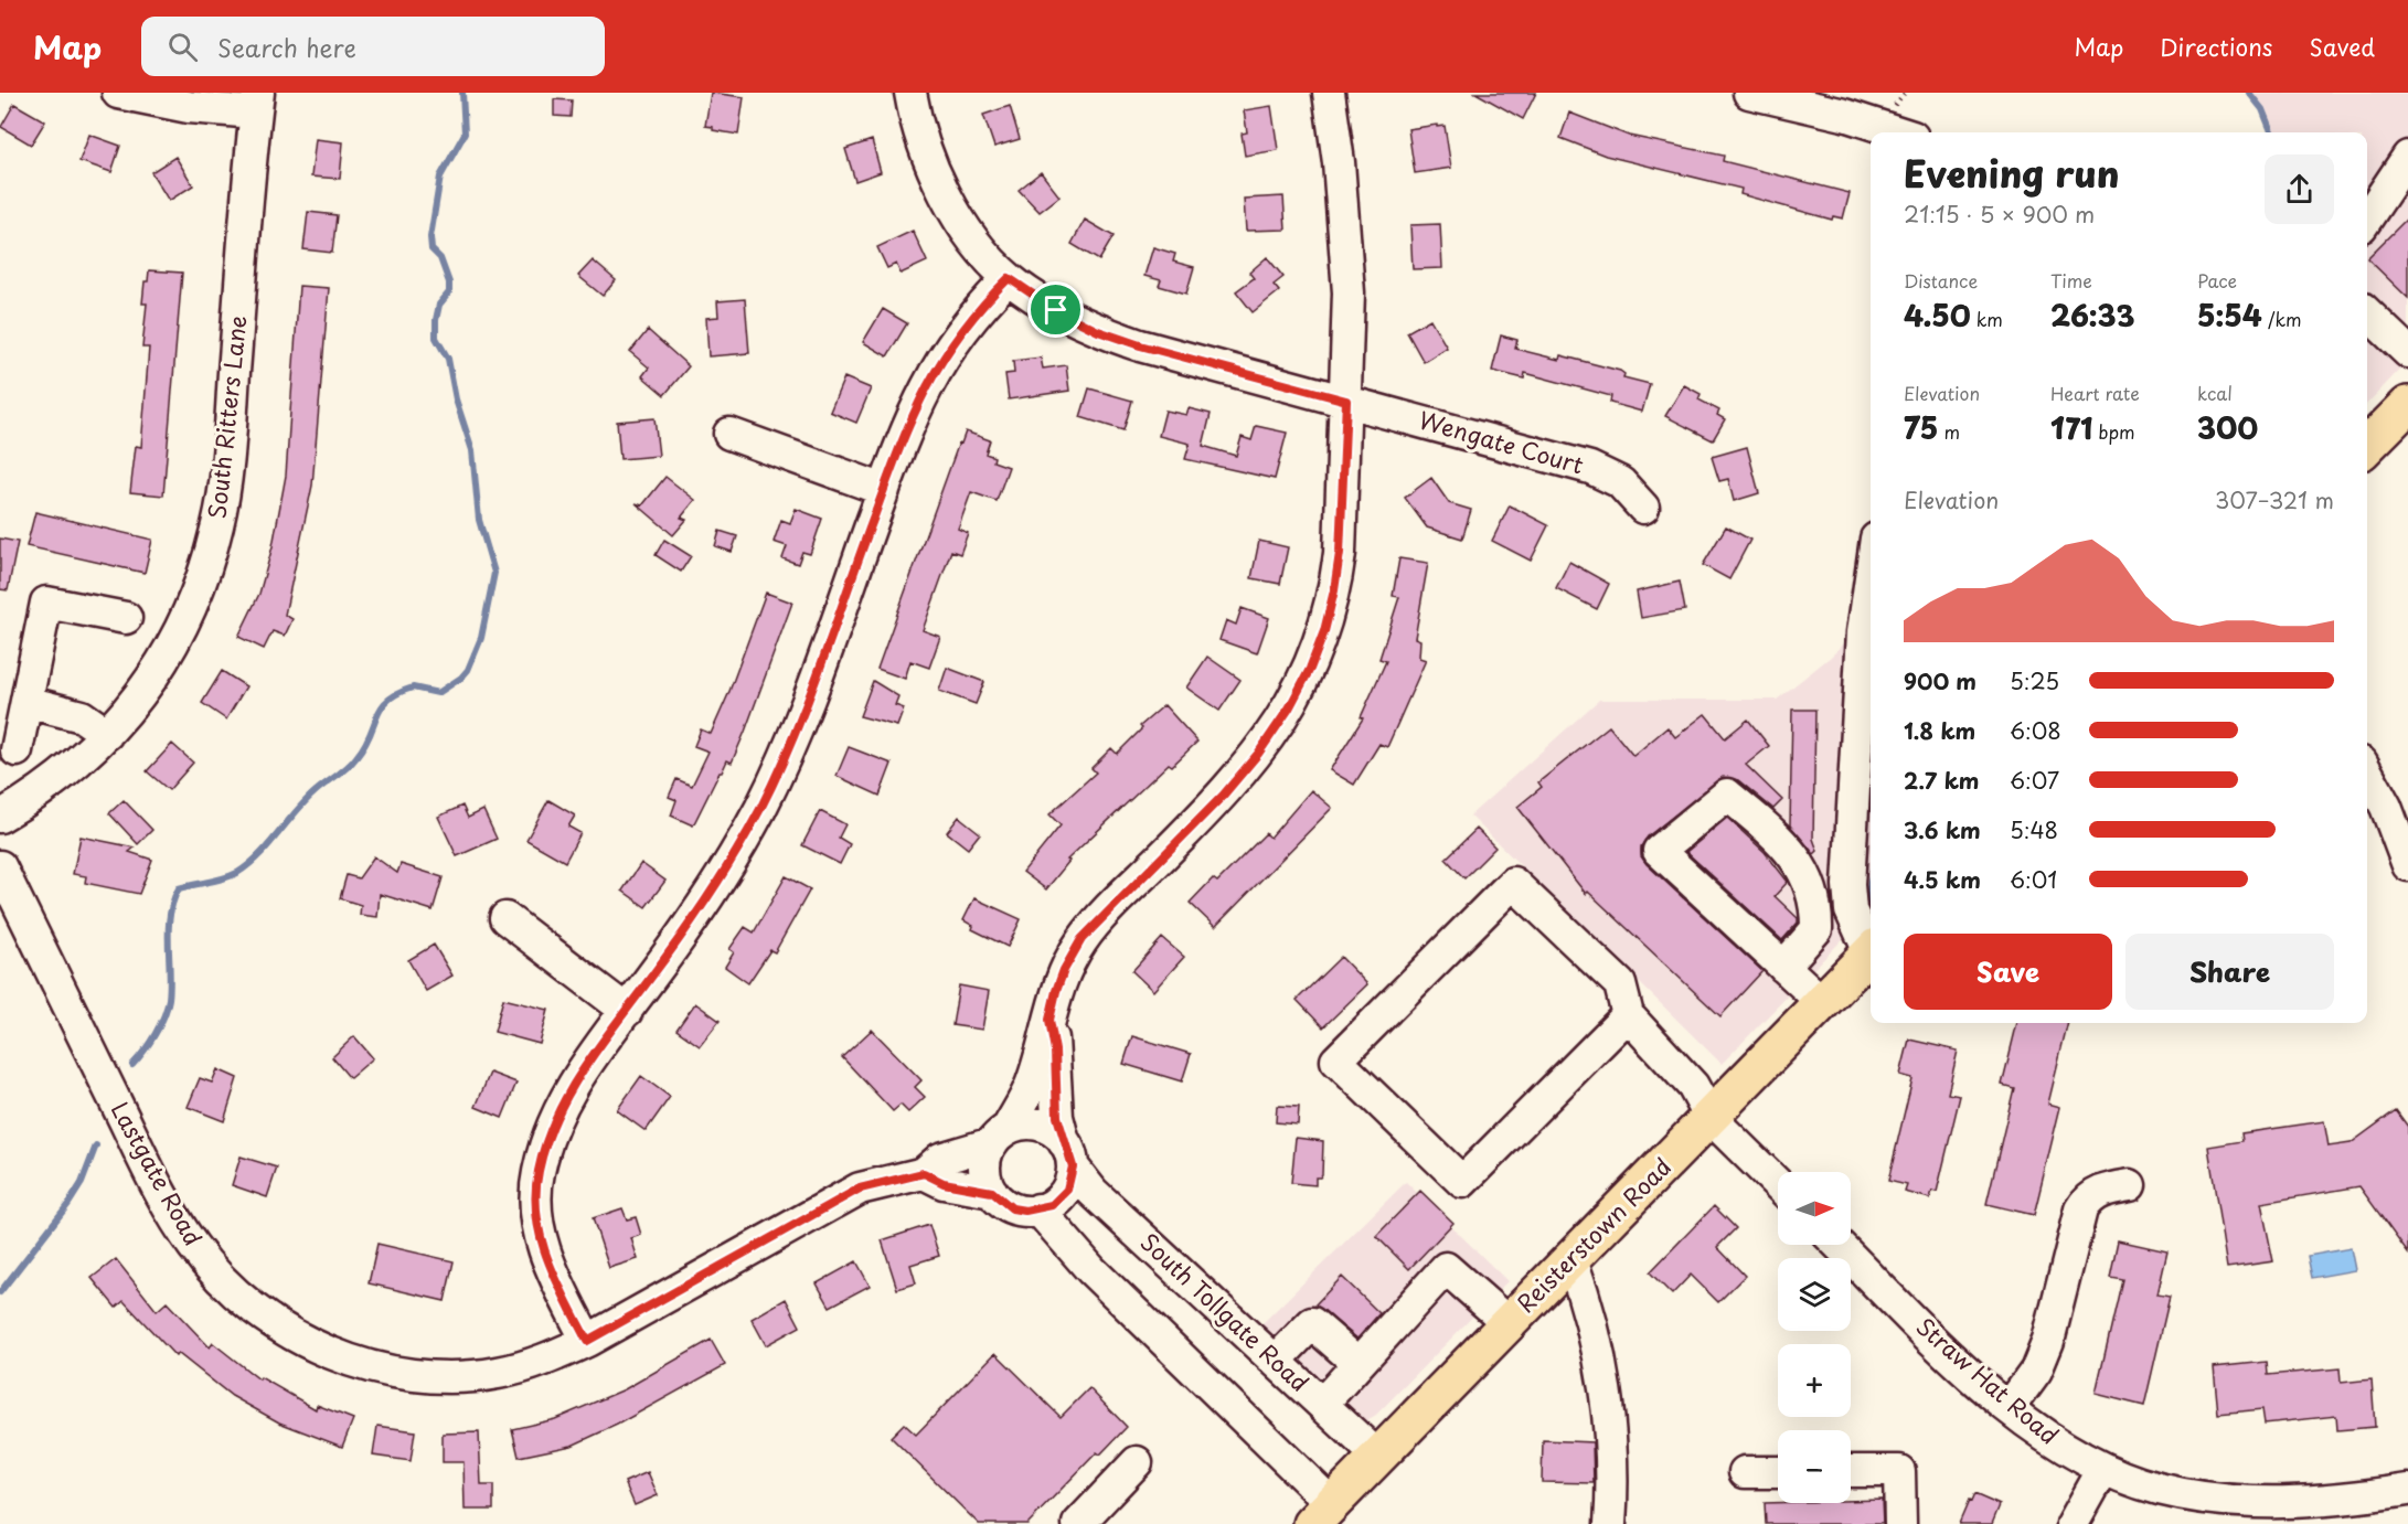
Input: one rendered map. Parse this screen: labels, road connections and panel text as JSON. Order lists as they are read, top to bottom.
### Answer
{
  "streets": {
    "main road": ["Reisterstown Road"],
    "street": [
      "South Ritters Lane",
      "Wengate Court",
      "Lastgate Road",
      "South Tollgate Road",
      "Straw Hat Road"
    ]
  },
  "crossings": [
    ["Wengate Court", "South Tollgate Road"],
    ["Lastgate Road", "South Tollgate Road"],
    ["Reisterstown Road", "South Tollgate Road"]
  ],
  "north": "right",
  "page": {
    "header": "Map",
    "search": "Search here",
    "nav": ["Map", "Directions", "Saved"],
    "heading": ["Evening run", "21:15 · 5 × 900 m"],
    "stats": [
      ["Distance", "4.50 km"],
      ["Time", "26:33"],
      ["Pace", "5:54 /km"],
      ["Elevation", "75 m"],
      ["Heart rate", "171 bpm"],
      ["kcal", "300"]
    ],
    "chart": ["Elevation", "307–321 m"],
    "list": [
      {
        "name": "900 m",
        "note": "5:25"
      },
      {
        "name": "1.8 km",
        "note": "6:08"
      },
      {
        "name": "2.7 km",
        "note": "6:07"
      },
      {
        "name": "3.6 km",
        "note": "5:48"
      },
      {
        "name": "4.5 km",
        "note": "6:01"
      }
    ],
    "buttons": ["Save", "Share"],
    "map_buttons": ["+", "−"]
  }
}
